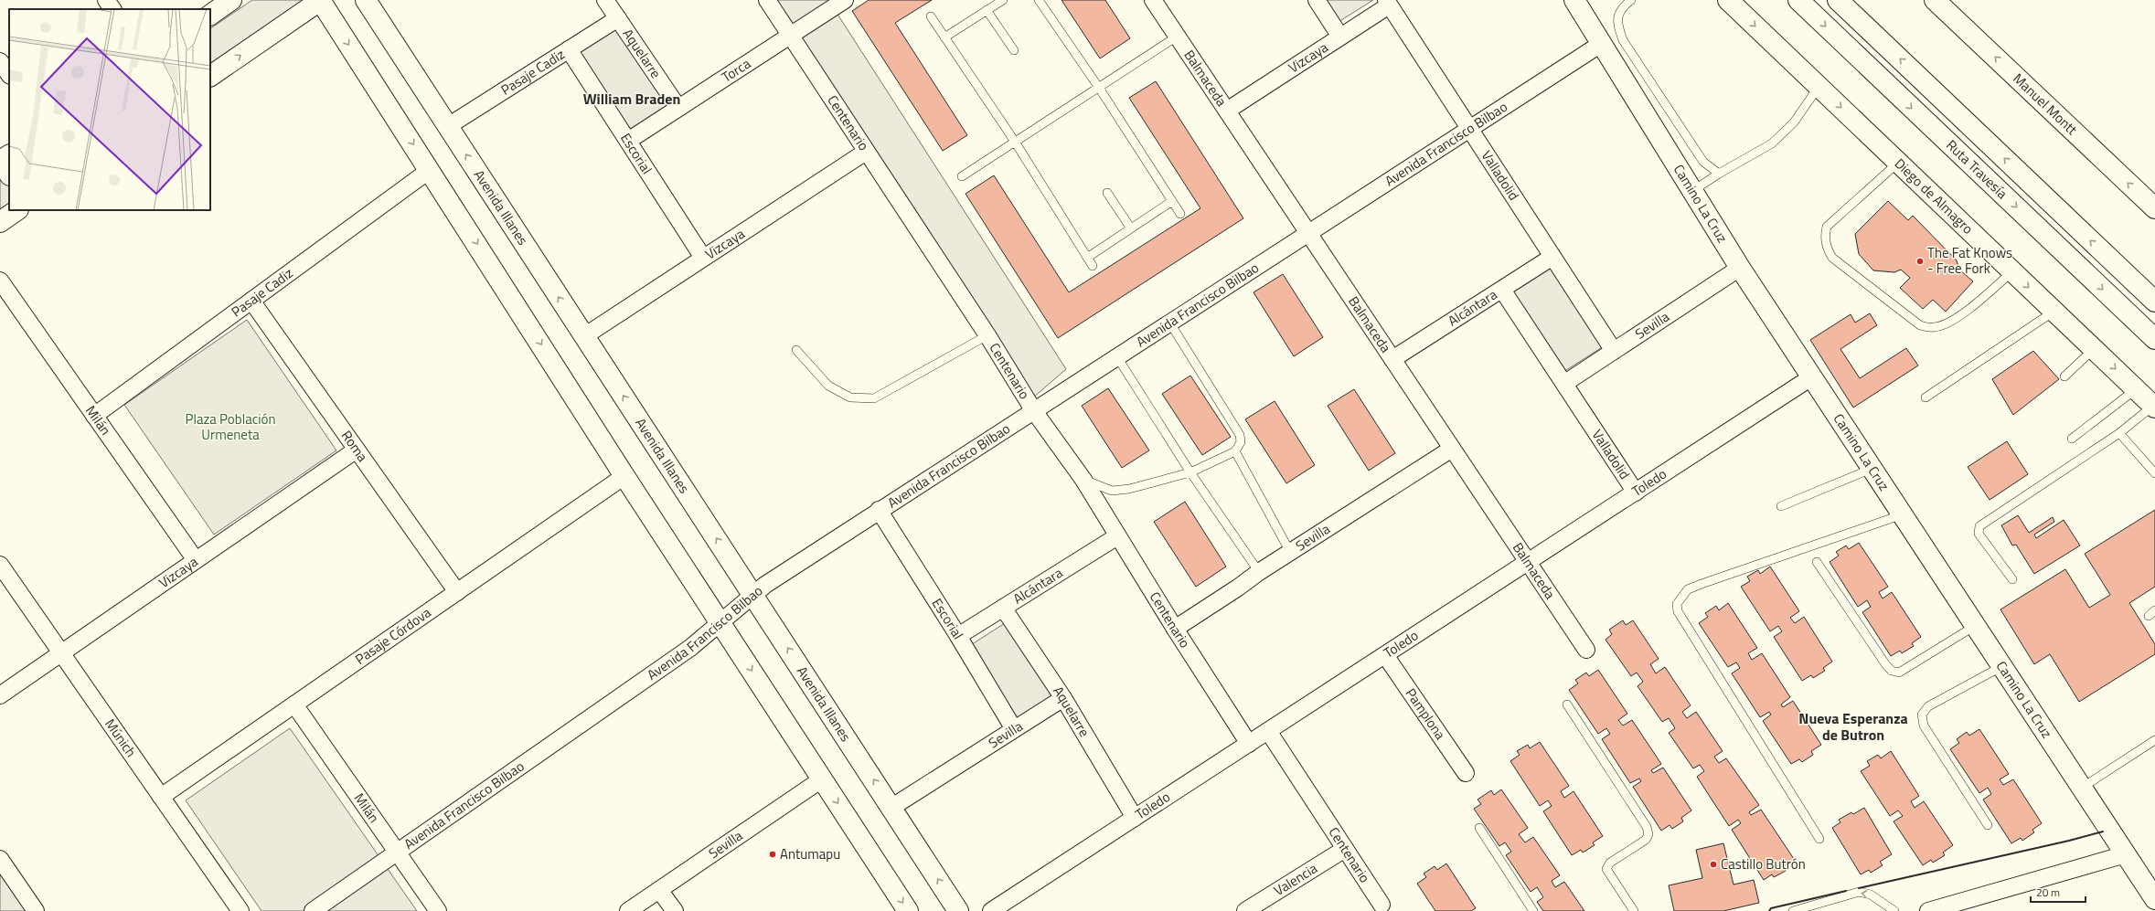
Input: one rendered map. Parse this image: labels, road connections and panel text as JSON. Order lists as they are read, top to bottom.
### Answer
{
  "streets": {
    "main road": [
      "Manuel Montt",
      "Ruta Travesía",
      "Diego de Almagro",
      "Camino La Cruz",
      "Avenida Illanes"
    ],
    "street": [
      "Aquelarre",
      "Vizcaya",
      "Torca",
      "Pasaje Cadiz",
      "Balmaceda",
      "Centenario",
      "Avenida Francisco Bilbao",
      "Escorial",
      "Valladolid",
      "Alcántara",
      "Sevilla",
      "Milán",
      "Roma",
      "Toledo",
      "Pasaje Córdova",
      "Pamplona",
      "Múnich",
      "Valencia"
    ]
  },
  "crossings": [
    ["Aquelarre", "Torca"],
    ["Aquelarre", "Pasaje Cadiz"],
    ["Aquelarre", "Alcántara"],
    ["Aquelarre", "Sevilla"],
    ["Aquelarre", "Toledo"],
    ["Vizcaya", "Balmaceda"],
    ["Vizcaya", "Centenario"],
    ["Vizcaya", "Escorial"],
    ["Vizcaya", "Valladolid"],
    ["Vizcaya", "Avenida Illanes"],
    ["Vizcaya", "Milán"],
    ["Vizcaya", "Roma"],
    ["Vizcaya", "Múnich"],
    ["Torca", "Centenario"],
    ["Torca", "Escorial"],
    ["Pasaje Cadiz", "Escorial"],
    ["Pasaje Cadiz", "Avenida Illanes"],
    ["Pasaje Cadiz", "Milán"],
    ["Pasaje Cadiz", "Roma"],
    ["Balmaceda", "Avenida Francisco Bilbao"],
    ["Balmaceda", "Alcántara"],
    ["Balmaceda", "Sevilla"],
    ["Balmaceda", "Toledo"],
    ["Centenario", "Avenida Francisco Bilbao"],
    ["Centenario", "Alcántara"],
    ["Centenario", "Sevilla"],
    ["Centenario", "Toledo"],
    ["Centenario", "Valencia"],
    ["Avenida Francisco Bilbao", "Escorial"],
    ["Avenida Francisco Bilbao", "Valladolid"],
    ["Avenida Francisco Bilbao", "Camino La Cruz"],
    ["Avenida Francisco Bilbao", "Avenida Illanes"],
    ["Avenida Francisco Bilbao", "Milán"],
    ["Escorial", "Alcántara"],
    ["Escorial", "Sevilla"],
    ["Valladolid", "Alcántara"],
    ["Valladolid", "Sevilla"],
    ["Valladolid", "Toledo"],
    ["Camino La Cruz", "Sevilla"],
    ["Camino La Cruz", "Toledo"],
    ["Avenida Illanes", "Sevilla"],
    ["Milán", "Pasaje Córdova"],
    ["Roma", "Pasaje Córdova"],
    ["Toledo", "Pamplona"],
    ["Pasaje Córdova", "Múnich"]
  ],
  "one_way": ["Manuel Montt", "Diego de Almagro"],
  "districts": ["William Braden", "Nueva Esperanza de Butron"],
  "parks": ["Plaza Población Urmeneta"],
  "places": ["The Fat Knows - Free Fork", "Antumapu", "Castillo Butrón"],
  "scale_bar": "20 m"
}
